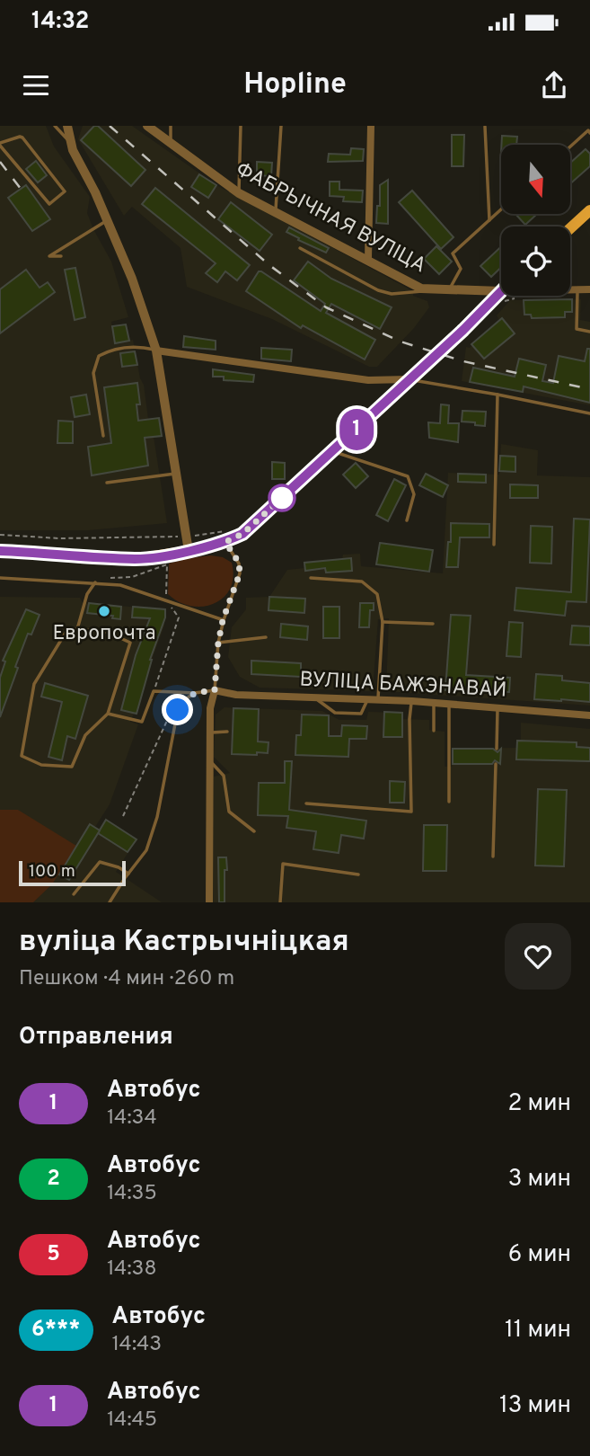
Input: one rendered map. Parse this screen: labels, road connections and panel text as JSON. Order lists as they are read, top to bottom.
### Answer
{
  "streets": {
    "street": ["ФАБРЫЧНАЯ ВУЛІЦА", "ВУЛІЦА БАЖЭНАВАЙ"]
  },
  "places": ["Европочта"],
  "lines": ["bus line 1"],
  "scale_bar": "100 m",
  "north": "bottom",
  "page": {
    "status": "14:32",
    "header": "Hopline",
    "on_map": "1",
    "scale": "100 m",
    "heading": [
      ["вуліца Кастрычніцкая", "Пешком · 4 мин · 260 m"],
      "Отправления"
    ],
    "list": [
      {
        "mark": "1",
        "name": "Автобус",
        "note": "14:34",
        "value": "2 мин"
      },
      {
        "mark": "2",
        "name": "Автобус",
        "note": "14:35",
        "value": "3 мин"
      },
      {
        "mark": "5",
        "name": "Автобус",
        "note": "14:38",
        "value": "6 мин"
      },
      {
        "mark": "6***",
        "name": "Автобус",
        "note": "14:43",
        "value": "11 мин"
      },
      {
        "mark": "1",
        "name": "Автобус",
        "note": "14:45",
        "value": "13 мин"
      }
    ]
  }
}
